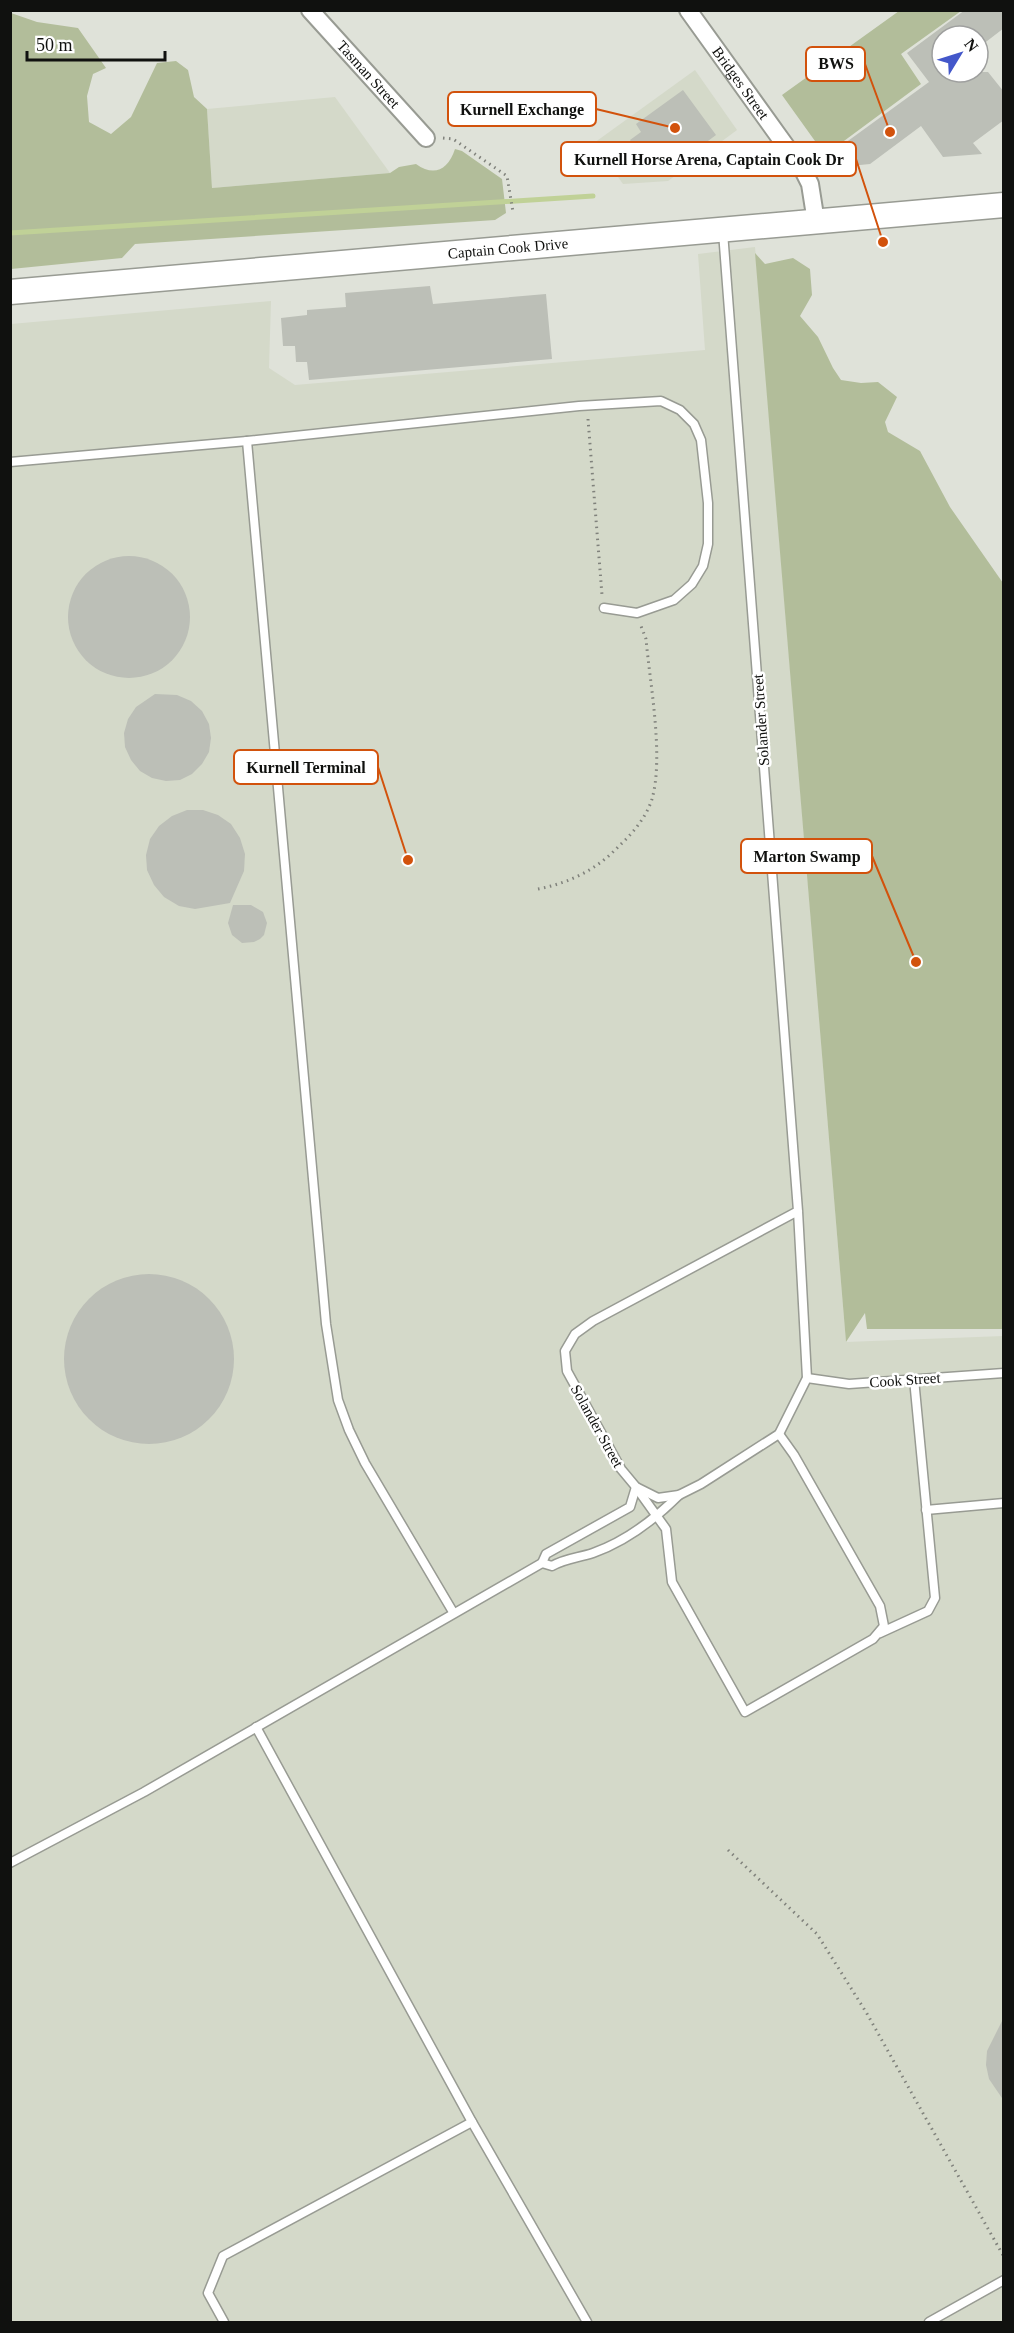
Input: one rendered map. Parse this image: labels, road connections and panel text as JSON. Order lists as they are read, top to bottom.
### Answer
{
  "streets": {
    "main road": ["Captain Cook Drive"],
    "street": ["Tasman Street", "Bridges Street"],
    "lane": ["Solander Street", "Cook Street"]
  },
  "crossings": [
    ["Bridges Street", "Captain Cook Drive"],
    ["Captain Cook Drive", "Solander Street"],
    ["Solander Street", "Cook Street"]
  ],
  "places": [
    "Kurnell Exchange",
    "BWS",
    "Kurnell Horse Arena, Captain Cook Dr",
    "Kurnell Terminal",
    "Marton Swamp"
  ],
  "scale_bar": "50 m",
  "north": "top right"
}
